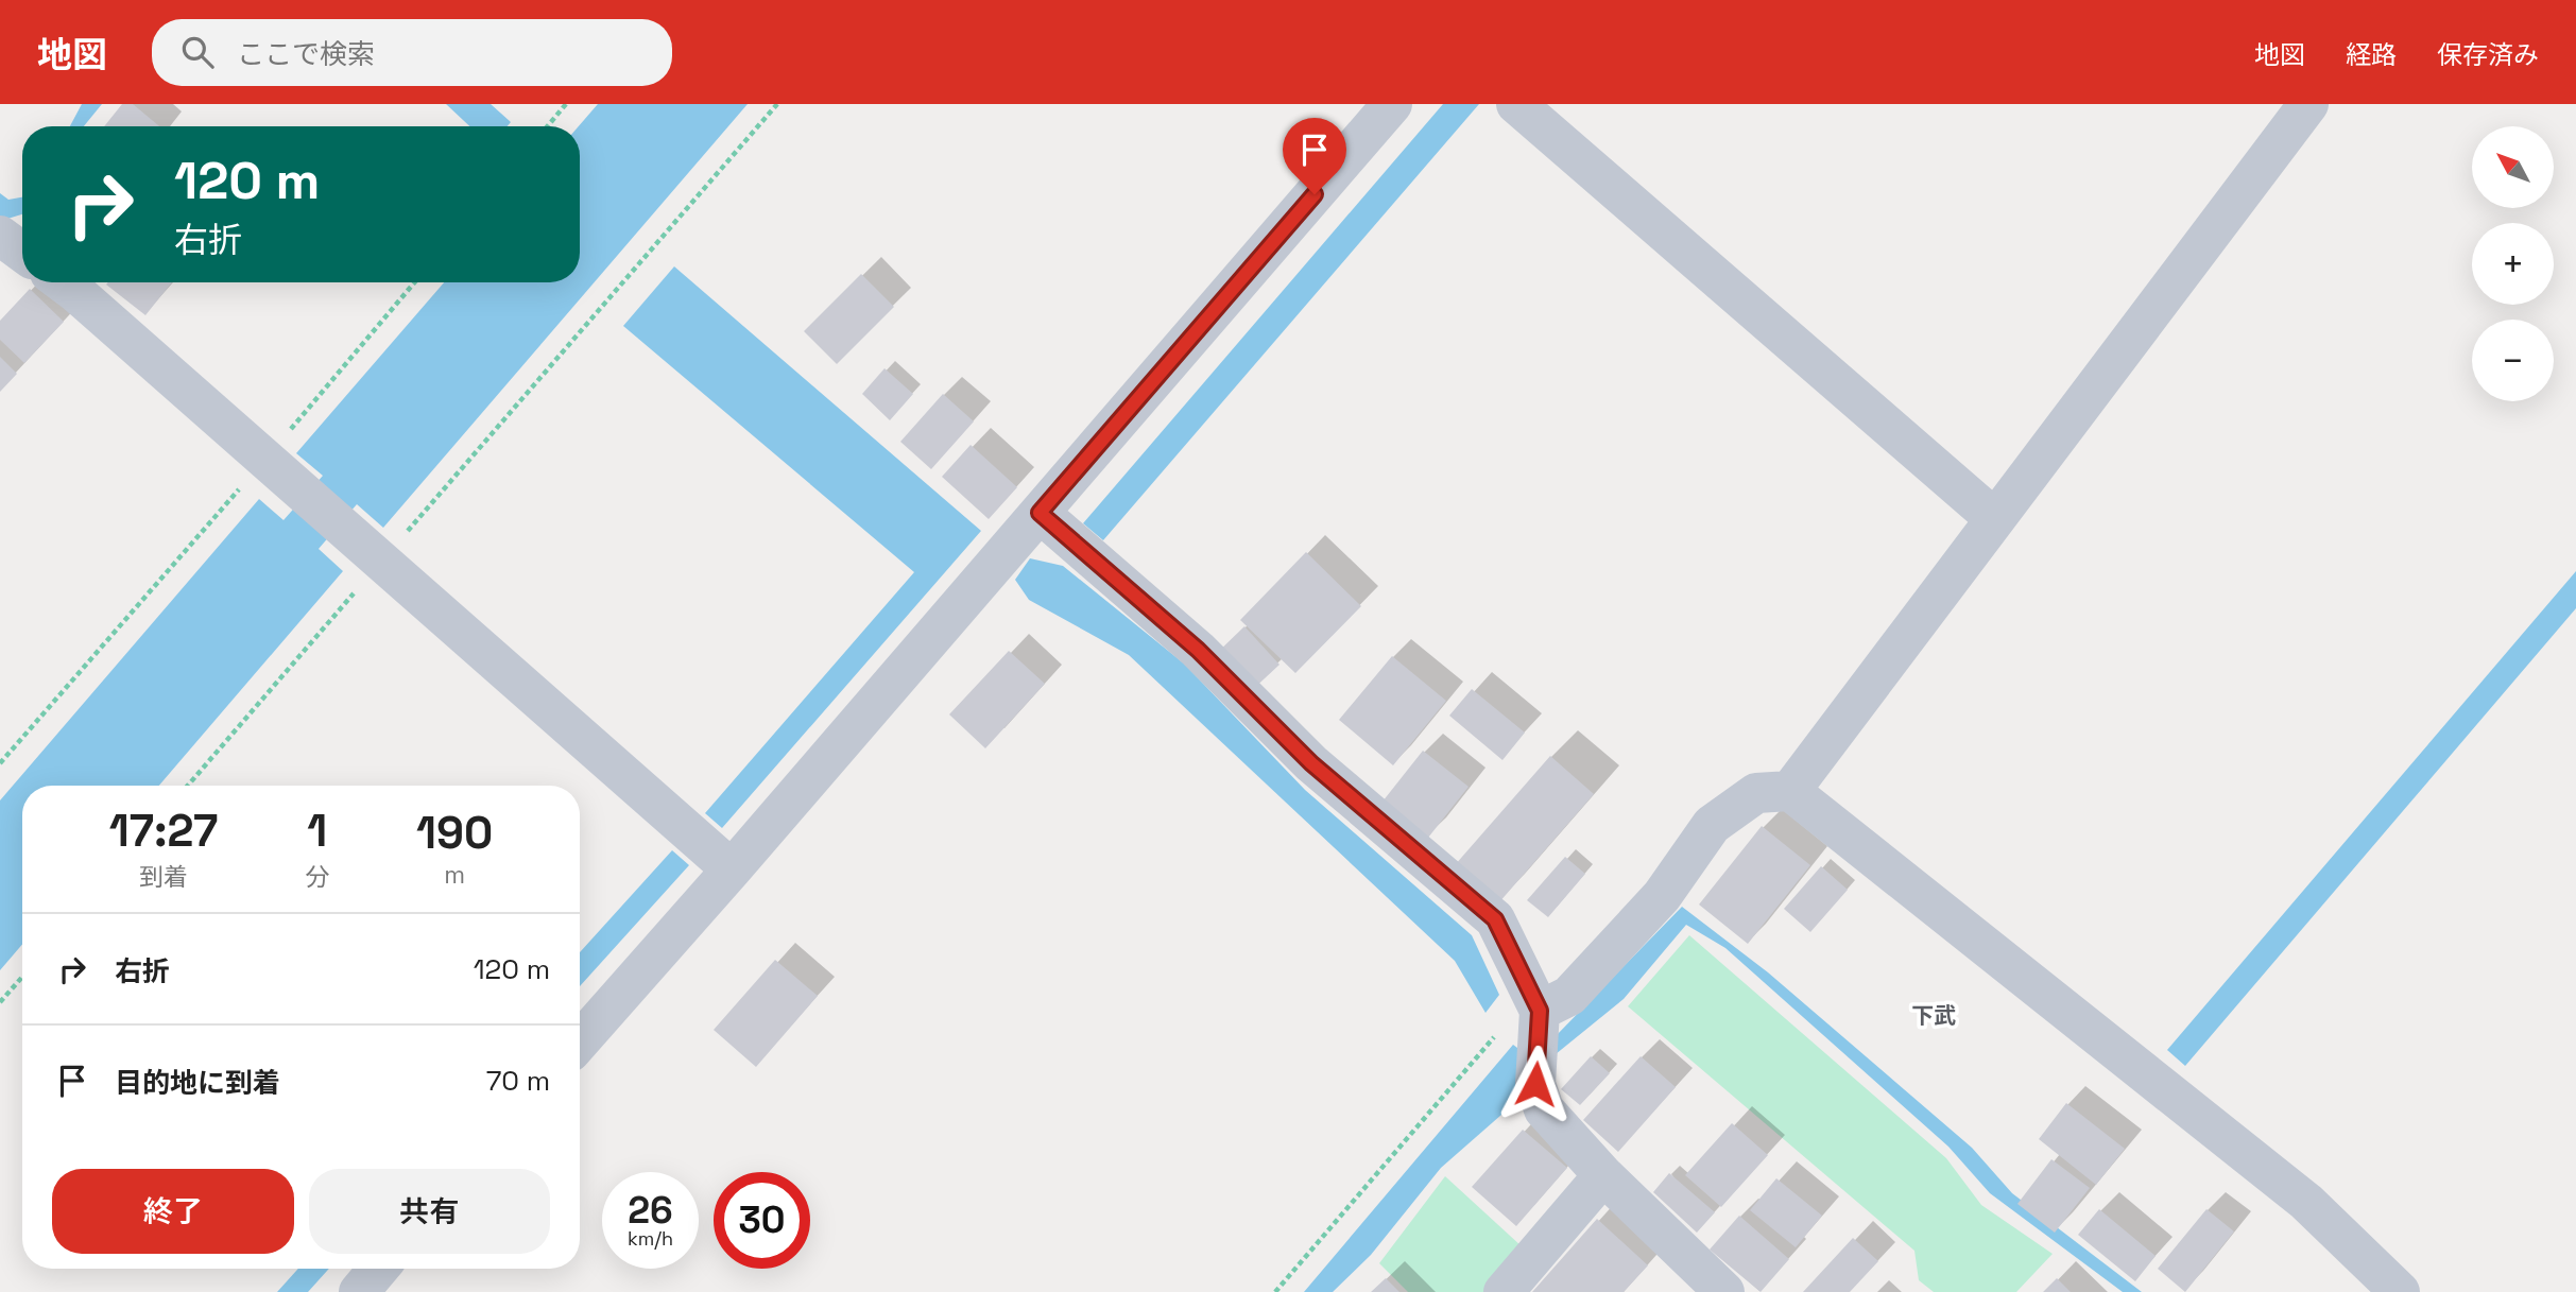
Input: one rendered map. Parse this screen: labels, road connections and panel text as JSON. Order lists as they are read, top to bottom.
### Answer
{
  "districts": ["下武"],
  "north": "top left",
  "page": {
    "header": "地図",
    "search": "ここで検索",
    "nav": ["地図", "経路", "保存済み"],
    "map_buttons": ["+", "−"],
    "turn": ["120 m", "右折"],
    "eta": [
      "17:27",
      "到着",
      "1",
      "分",
      "190",
      "m"
    ],
    "list": [
      {
        "name": "右折",
        "value": "120 m"
      },
      {
        "name": "目的地に到着",
        "value": "70 m"
      }
    ],
    "buttons": ["終了", "共有"],
    "speed": "26 km/h",
    "limit": "30"
  }
}
